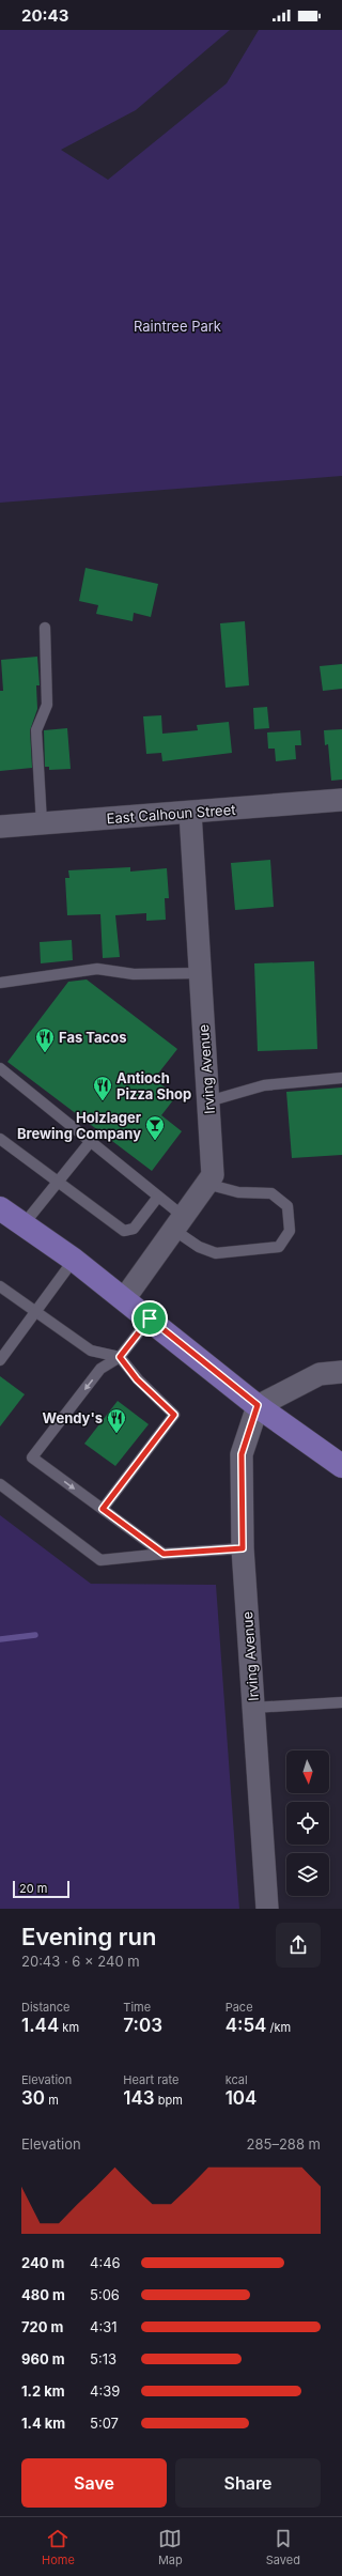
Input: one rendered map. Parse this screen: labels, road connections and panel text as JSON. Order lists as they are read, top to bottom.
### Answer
{
  "streets": {
    "street": ["East Calhoun Street", "Irving Avenue"]
  },
  "crossings": [
    ["East Calhoun Street", "Irving Avenue"]
  ],
  "parks": ["Raintree Park"],
  "places": {
    "restaurant": ["Fas Tacos", "Antioch Pizza Shop", "Wendy's"],
    "bar": ["Holzlager Brewing Company"]
  },
  "scale_bar": "20 m",
  "north": "bottom",
  "page": {
    "status": "20:43",
    "scale": "20 m",
    "heading": ["Evening run", "20:43 · 6 × 240 m"],
    "stats": [
      ["Distance", "1.44 km"],
      ["Time", "7:03"],
      ["Pace", "4:54 /km"],
      ["Elevation", "30 m"],
      ["Heart rate", "143 bpm"],
      ["kcal", "104"]
    ],
    "chart": ["Elevation", "285–288 m"],
    "list": [
      {
        "name": "240 m",
        "note": "4:46"
      },
      {
        "name": "480 m",
        "note": "5:06"
      },
      {
        "name": "720 m",
        "note": "4:31"
      },
      {
        "name": "960 m",
        "note": "5:13"
      },
      {
        "name": "1.2 km",
        "note": "4:39"
      },
      {
        "name": "1.4 km",
        "note": "5:07"
      }
    ],
    "buttons": ["Save", "Share"],
    "tabs": ["Home", "Map", "Saved"]
  }
}
